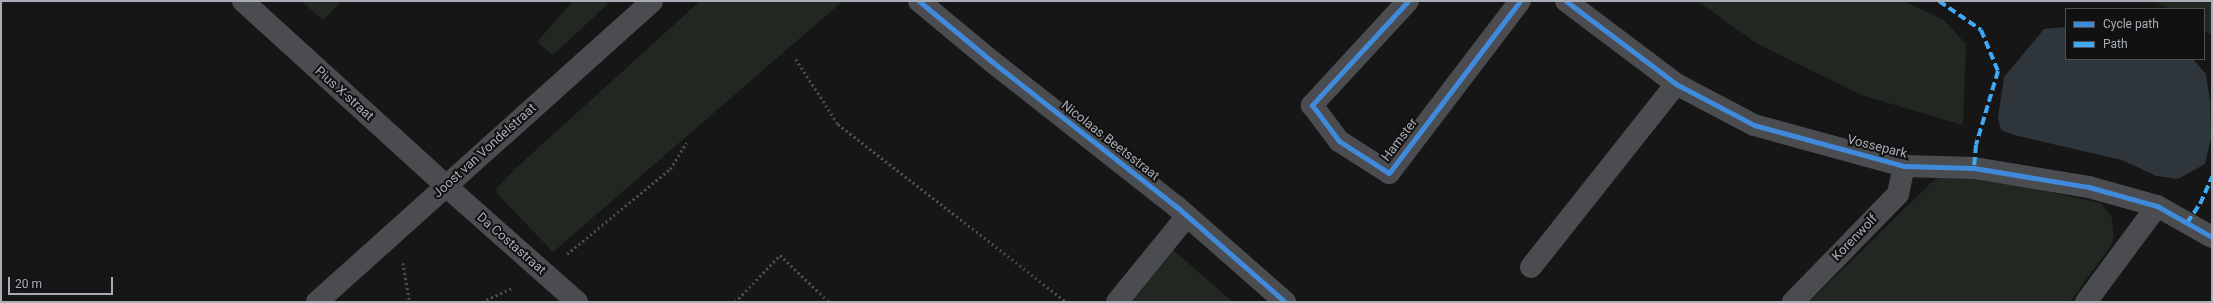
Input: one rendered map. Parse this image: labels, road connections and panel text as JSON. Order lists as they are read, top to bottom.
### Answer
{
  "streets": {
    "street": [
      "Pius X-straat",
      "Hamster",
      "Nicolaas Beetsstraat",
      "Vossepark",
      "Joost van Vondelstraat",
      "Korenwolf",
      "Da Costastraat"
    ]
  },
  "crossings": [
    ["Pius X-straat", "Joost van Vondelstraat"],
    ["Pius X-straat", "Da Costastraat"],
    ["Vossepark", "Korenwolf"],
    ["Joost van Vondelstraat", "Da Costastraat"]
  ],
  "legend": ["Cycle path", "Path"],
  "scale_bar": "20 m"
}
